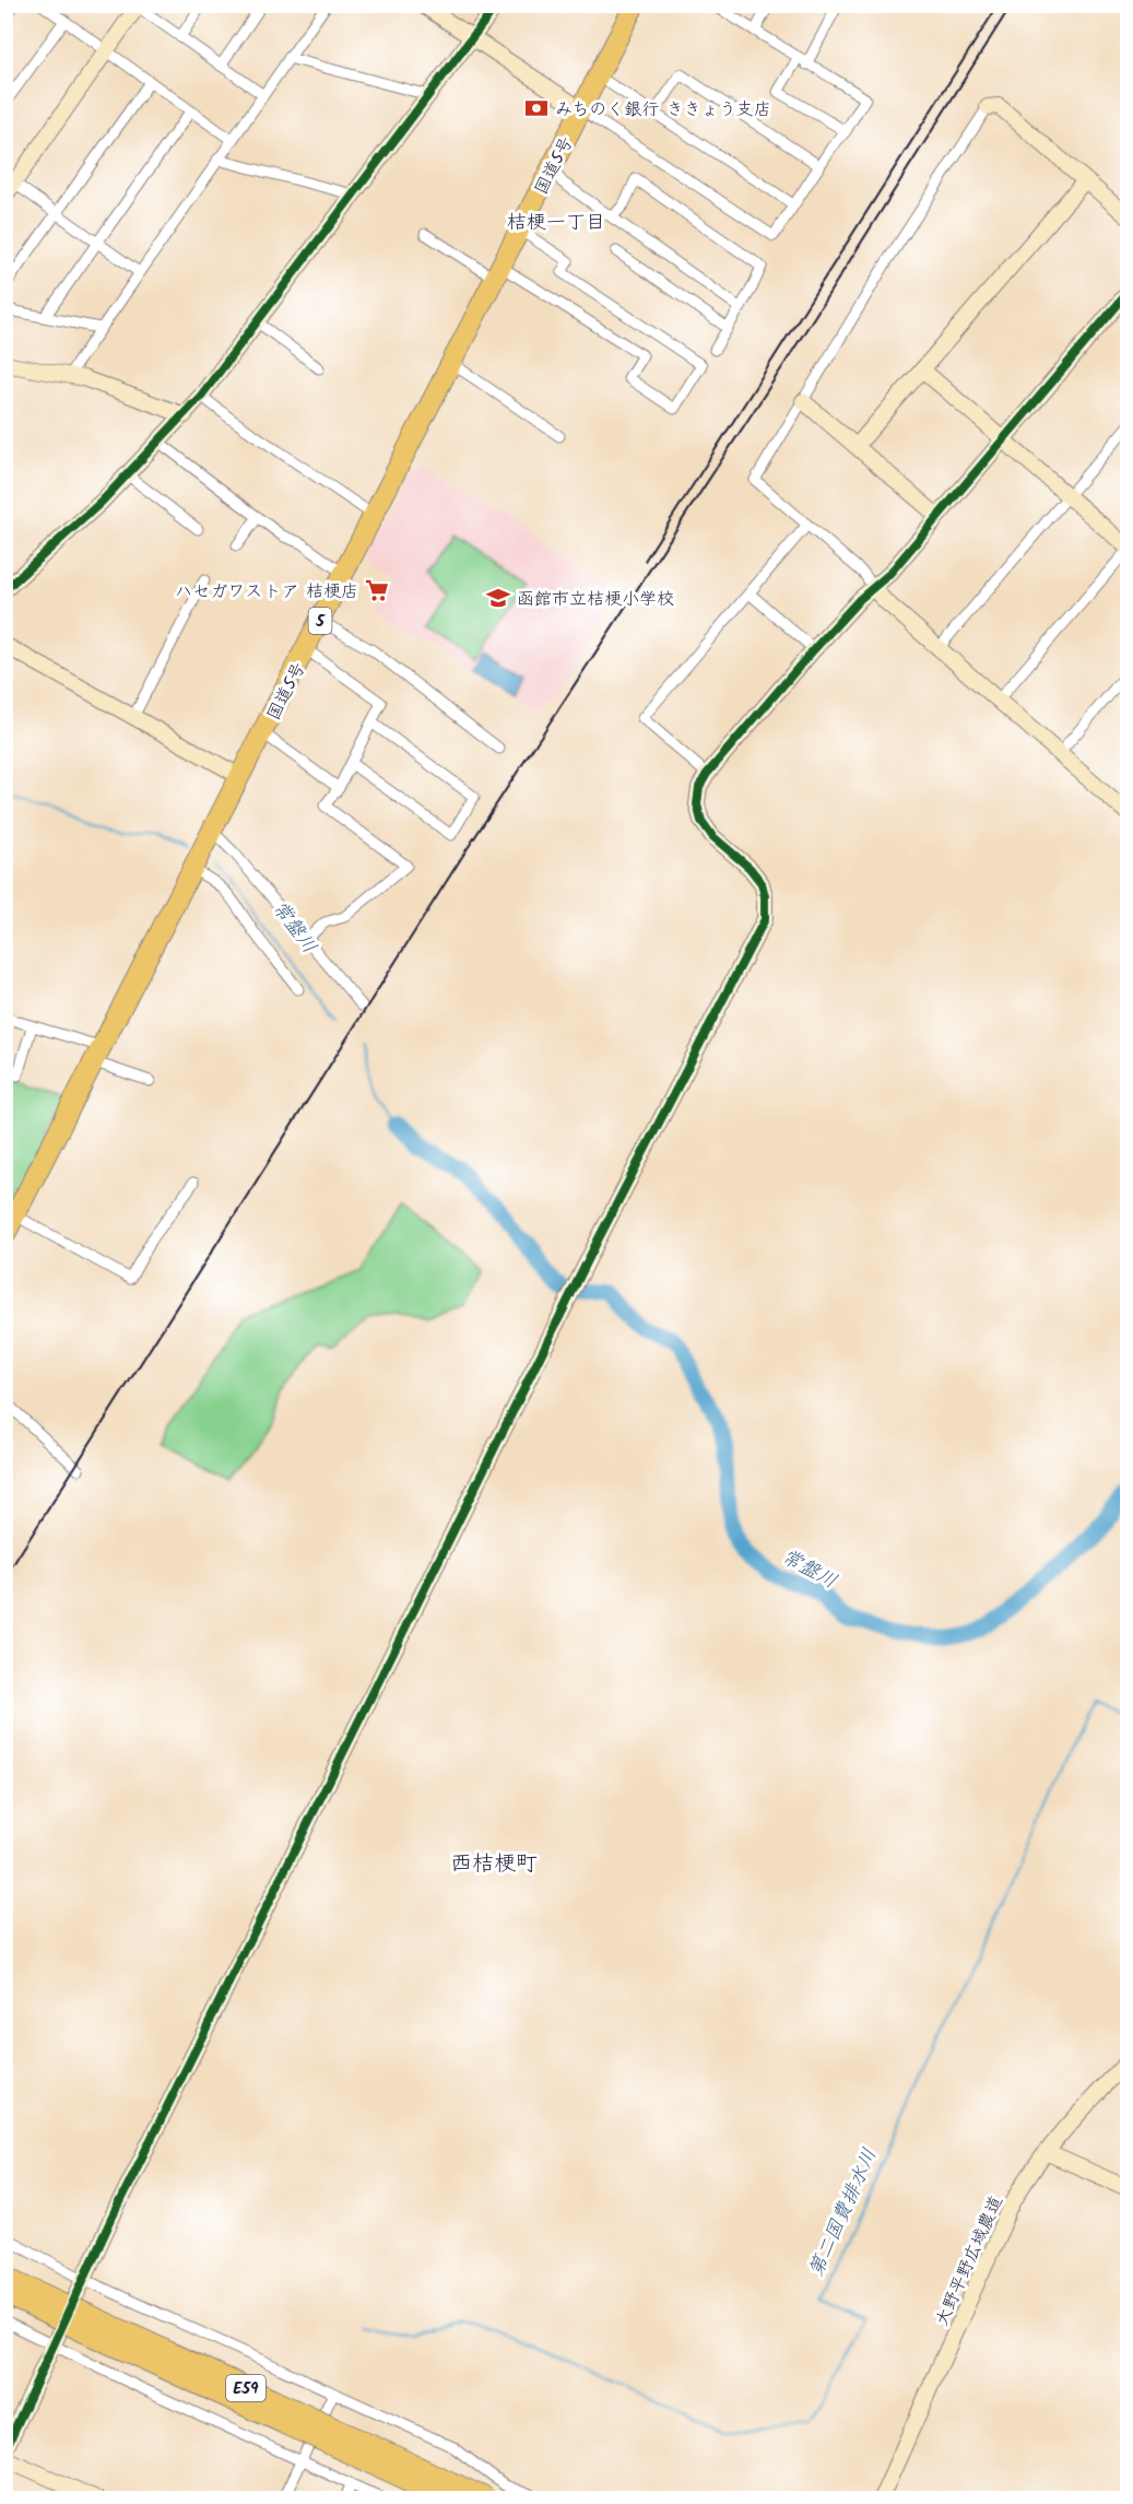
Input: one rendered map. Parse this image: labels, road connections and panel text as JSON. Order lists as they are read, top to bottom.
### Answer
{
  "streets": {
    "highway": ["国道5号", "5", "E59"],
    "street": ["大野平野広域農道"]
  },
  "districts": ["桔梗一丁目", "西桔梗町"],
  "water": ["常盤川", "第二国費排水川"],
  "places": {
    "bank": ["みちのく銀行 ききょう支店"],
    "supermarket": ["ハセガワストア 桔梗店"],
    "school or university": ["函館市立桔梗小学校"]
  }
}
